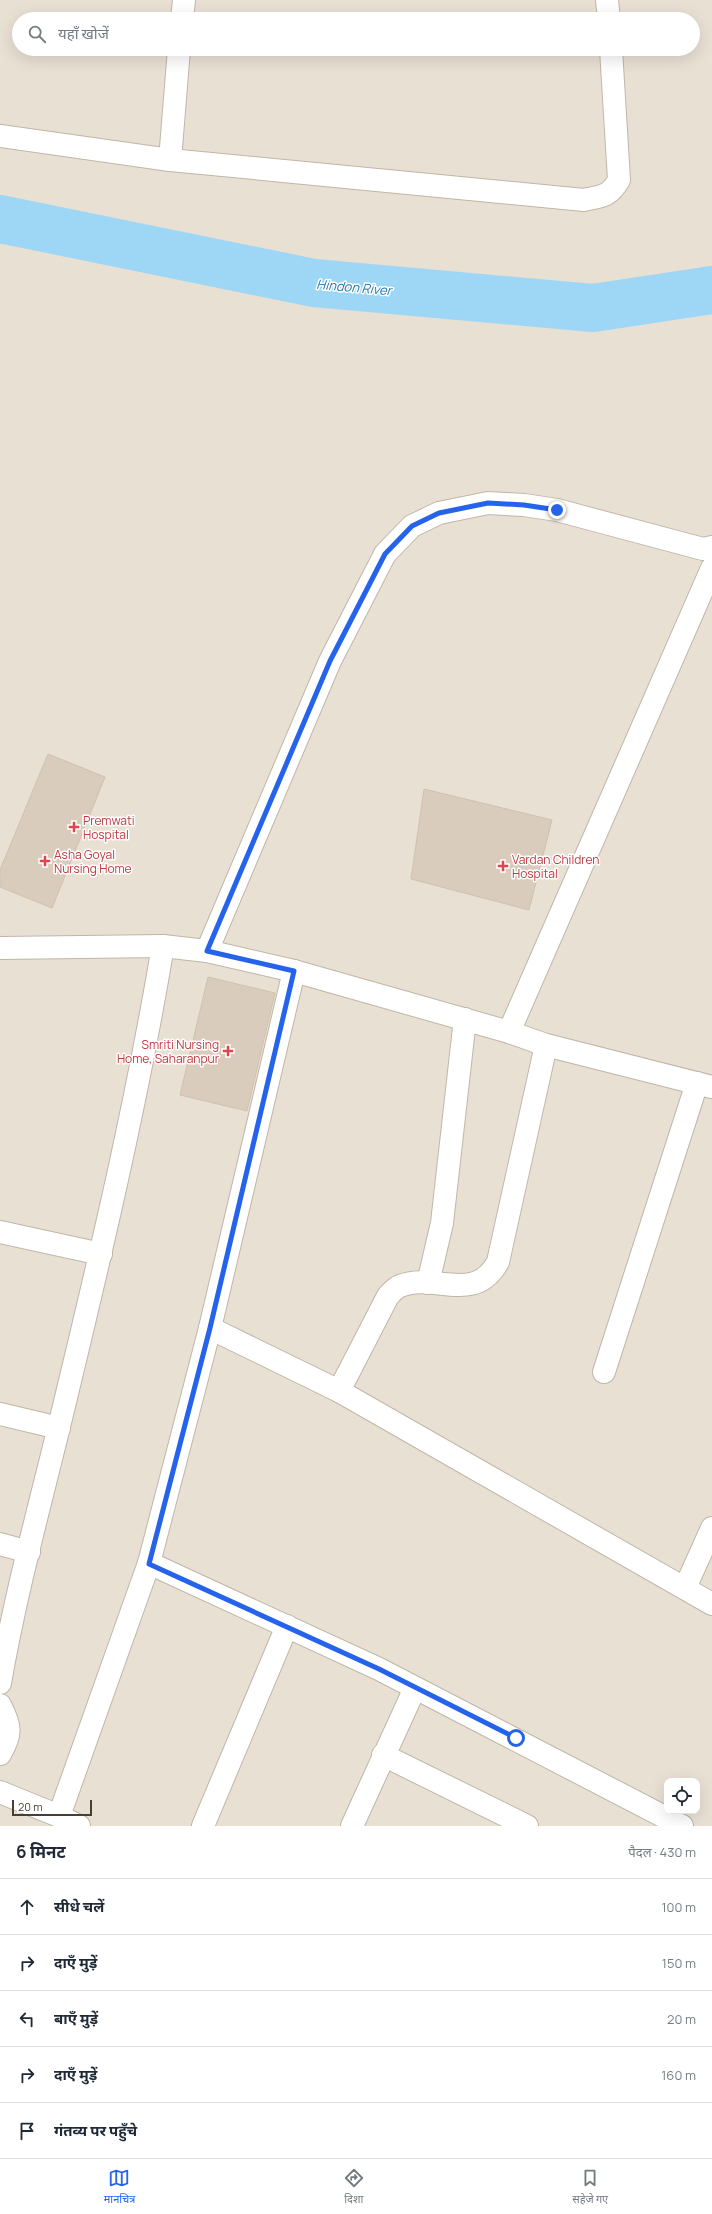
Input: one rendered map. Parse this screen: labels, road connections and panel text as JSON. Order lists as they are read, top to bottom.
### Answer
{
  "water": ["Hindon River"],
  "places": {
    "health": [
      "Premwati Hospital",
      "Asha Goyal Nursing Home",
      "Vardan Children Hospital",
      "Smriti Nursing Home, Saharanpur"
    ]
  },
  "scale_bar": "20 m",
  "page": {
    "search": "यहाँ खोजें",
    "scale": "20 m",
    "heading": ["6 मिनट", "पैदल · 430 m"],
    "list": [
      ["सीधे चलें", "100 m"],
      ["दाएँ मुड़ें", "150 m"],
      ["बाएँ मुड़ें", "20 m"],
      ["दाएँ मुड़ें", "160 m"],
      "गंतव्य पर पहुँचे"
    ],
    "nav": ["मानचित्र", "दिशा", "सहेजे गए"]
  }
}
